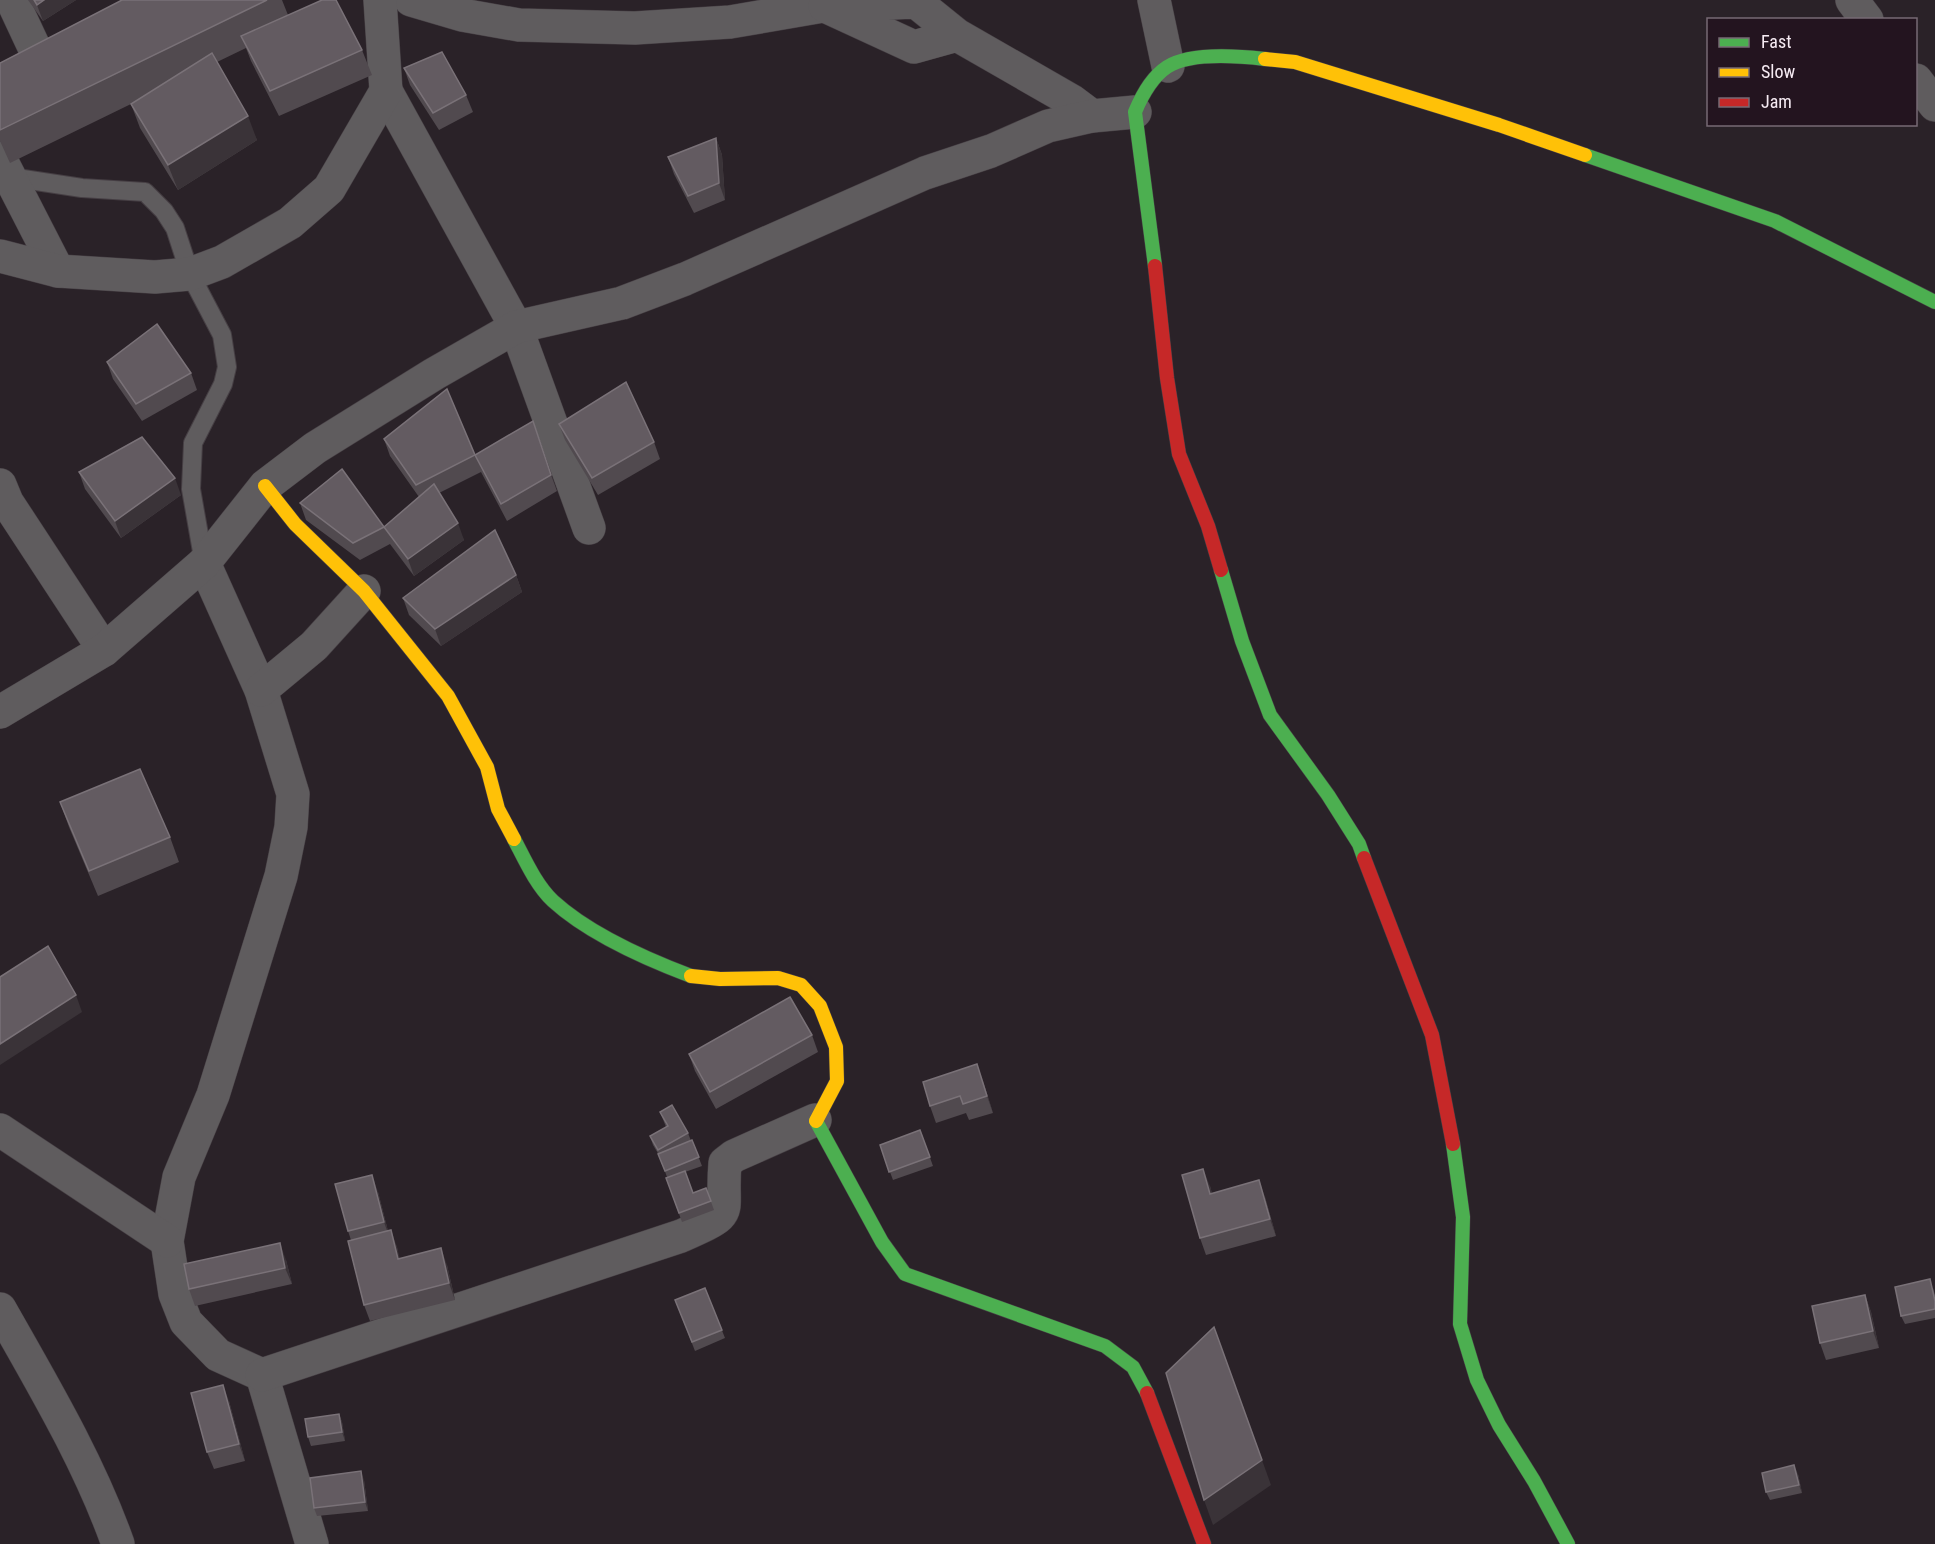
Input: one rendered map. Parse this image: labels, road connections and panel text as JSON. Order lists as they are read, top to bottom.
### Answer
{
  "legend": ["Fast", "Slow", "Jam"]
}
